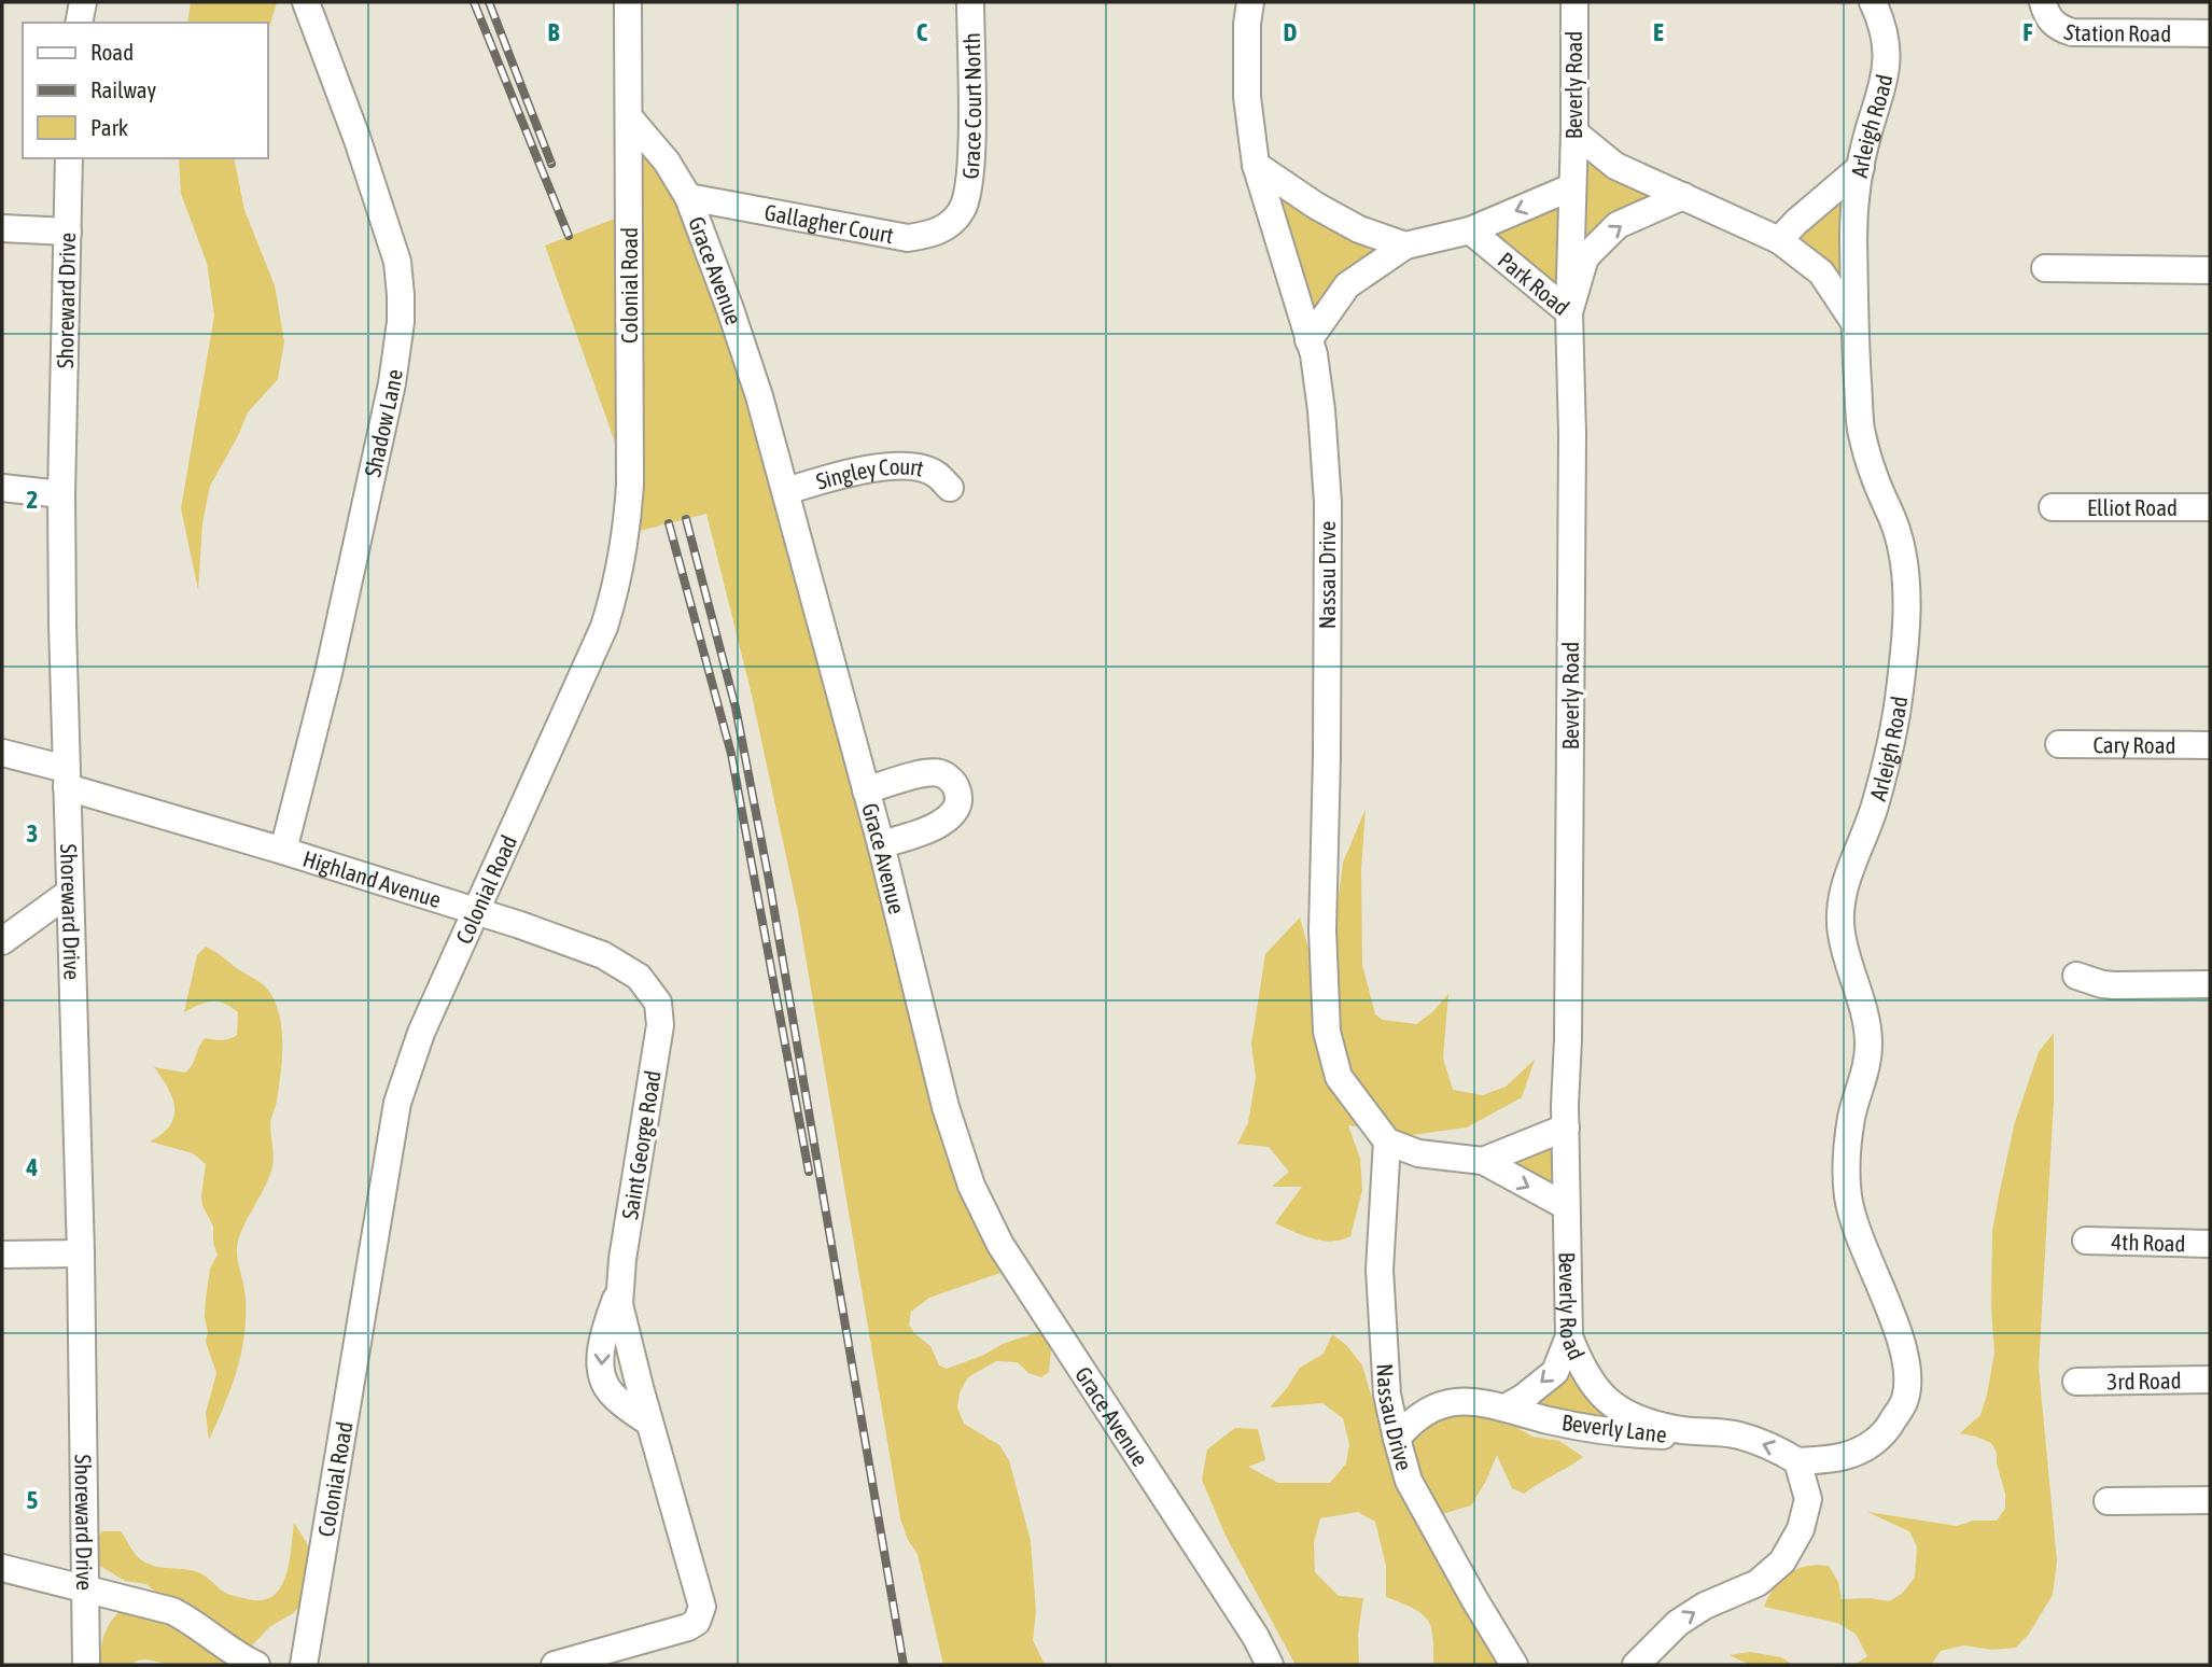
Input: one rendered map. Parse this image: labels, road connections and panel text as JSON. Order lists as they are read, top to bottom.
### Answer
{
  "streets": {
    "street": [
      "Station Road",
      "Beverly Road",
      "Grace Court North",
      "Arleigh Road",
      "Gallagher Court",
      "Grace Avenue",
      "Park Road",
      "Colonial Road",
      "Shoreward Drive",
      "Shadow Lane",
      "Singley Court",
      "Elliot Road",
      "Nassau Drive",
      "Cary Road",
      "Highland Avenue",
      "Saint George Road",
      "4th Road",
      "3rd Road",
      "Beverly Lane"
    ]
  },
  "crossings": [
    ["Beverly Road", "Park Road"],
    ["Beverly Road", "Beverly Lane"],
    ["Grace Court North", "Gallagher Court"],
    ["Arleigh Road", "Beverly Lane"],
    ["Gallagher Court", "Grace Avenue"],
    ["Grace Avenue", "Colonial Road"],
    ["Grace Avenue", "Singley Court"],
    ["Park Road", "Nassau Drive"],
    ["Colonial Road", "Highland Avenue"],
    ["Shoreward Drive", "Highland Avenue"],
    ["Shadow Lane", "Highland Avenue"],
    ["Nassau Drive", "Beverly Lane"],
    ["Highland Avenue", "Saint George Road"]
  ],
  "legend": ["Road", "Railway", "Park"],
  "grid": {
    "columns": [
      "B",
      "C",
      "D",
      "E",
      "F"
    ],
    "rows": [
      "2",
      "3",
      "4",
      "5"
    ]
  }
}
